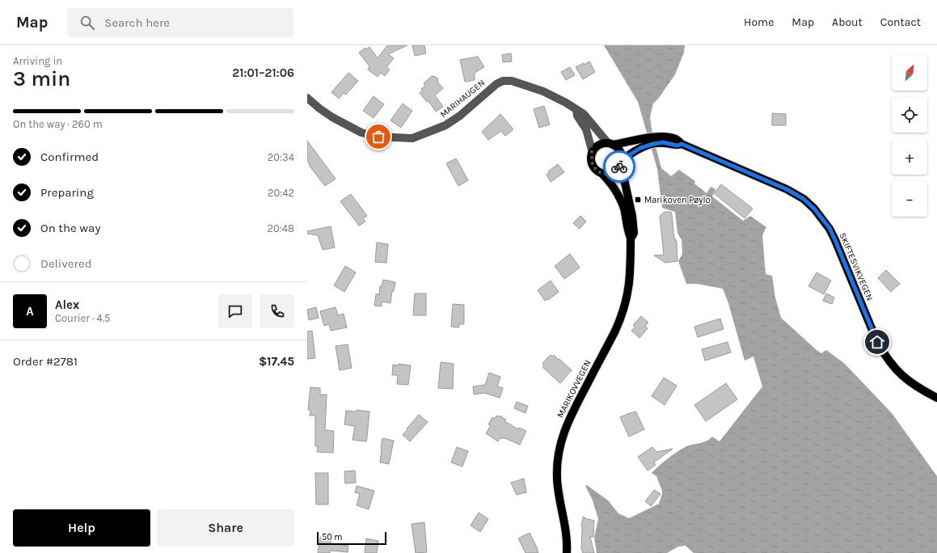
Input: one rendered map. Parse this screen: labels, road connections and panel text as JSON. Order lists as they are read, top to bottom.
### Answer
{
  "streets": {
    "main road": ["SKIFTESVIKVEGEN", "MARIKOVVEGEN"],
    "street": ["MARIHAUGEN"]
  },
  "crossings": [
    ["MARIHAUGEN", "SKIFTESVIKVEGEN"],
    ["MARIHAUGEN", "MARIKOVVEGEN"],
    ["SKIFTESVIKVEGEN", "MARIKOVVEGEN"]
  ],
  "places": {
    "transit": ["Marikoven Pøylo"]
  },
  "scale_bar": "50 m",
  "north": "top right",
  "page": {
    "header": "Map",
    "search": "Search here",
    "nav": [
      "Home",
      "Map",
      "About",
      "Contact"
    ],
    "heading": ["3 min", "Arriving in", "21:01–21:06"],
    "panel": [
      "Alex",
      "Courier · 4.5",
      "Order #2781",
      "$17.45"
    ],
    "map_buttons": ["+", "−"],
    "bar": "On the way · 260 m",
    "list": [
      ["Confirmed", "20:34"],
      ["Preparing", "20:42"],
      ["On the way", "20:48"],
      "Delivered"
    ],
    "round": "A",
    "buttons": ["Help", "Share"],
    "scale": "50 m"
  }
}
